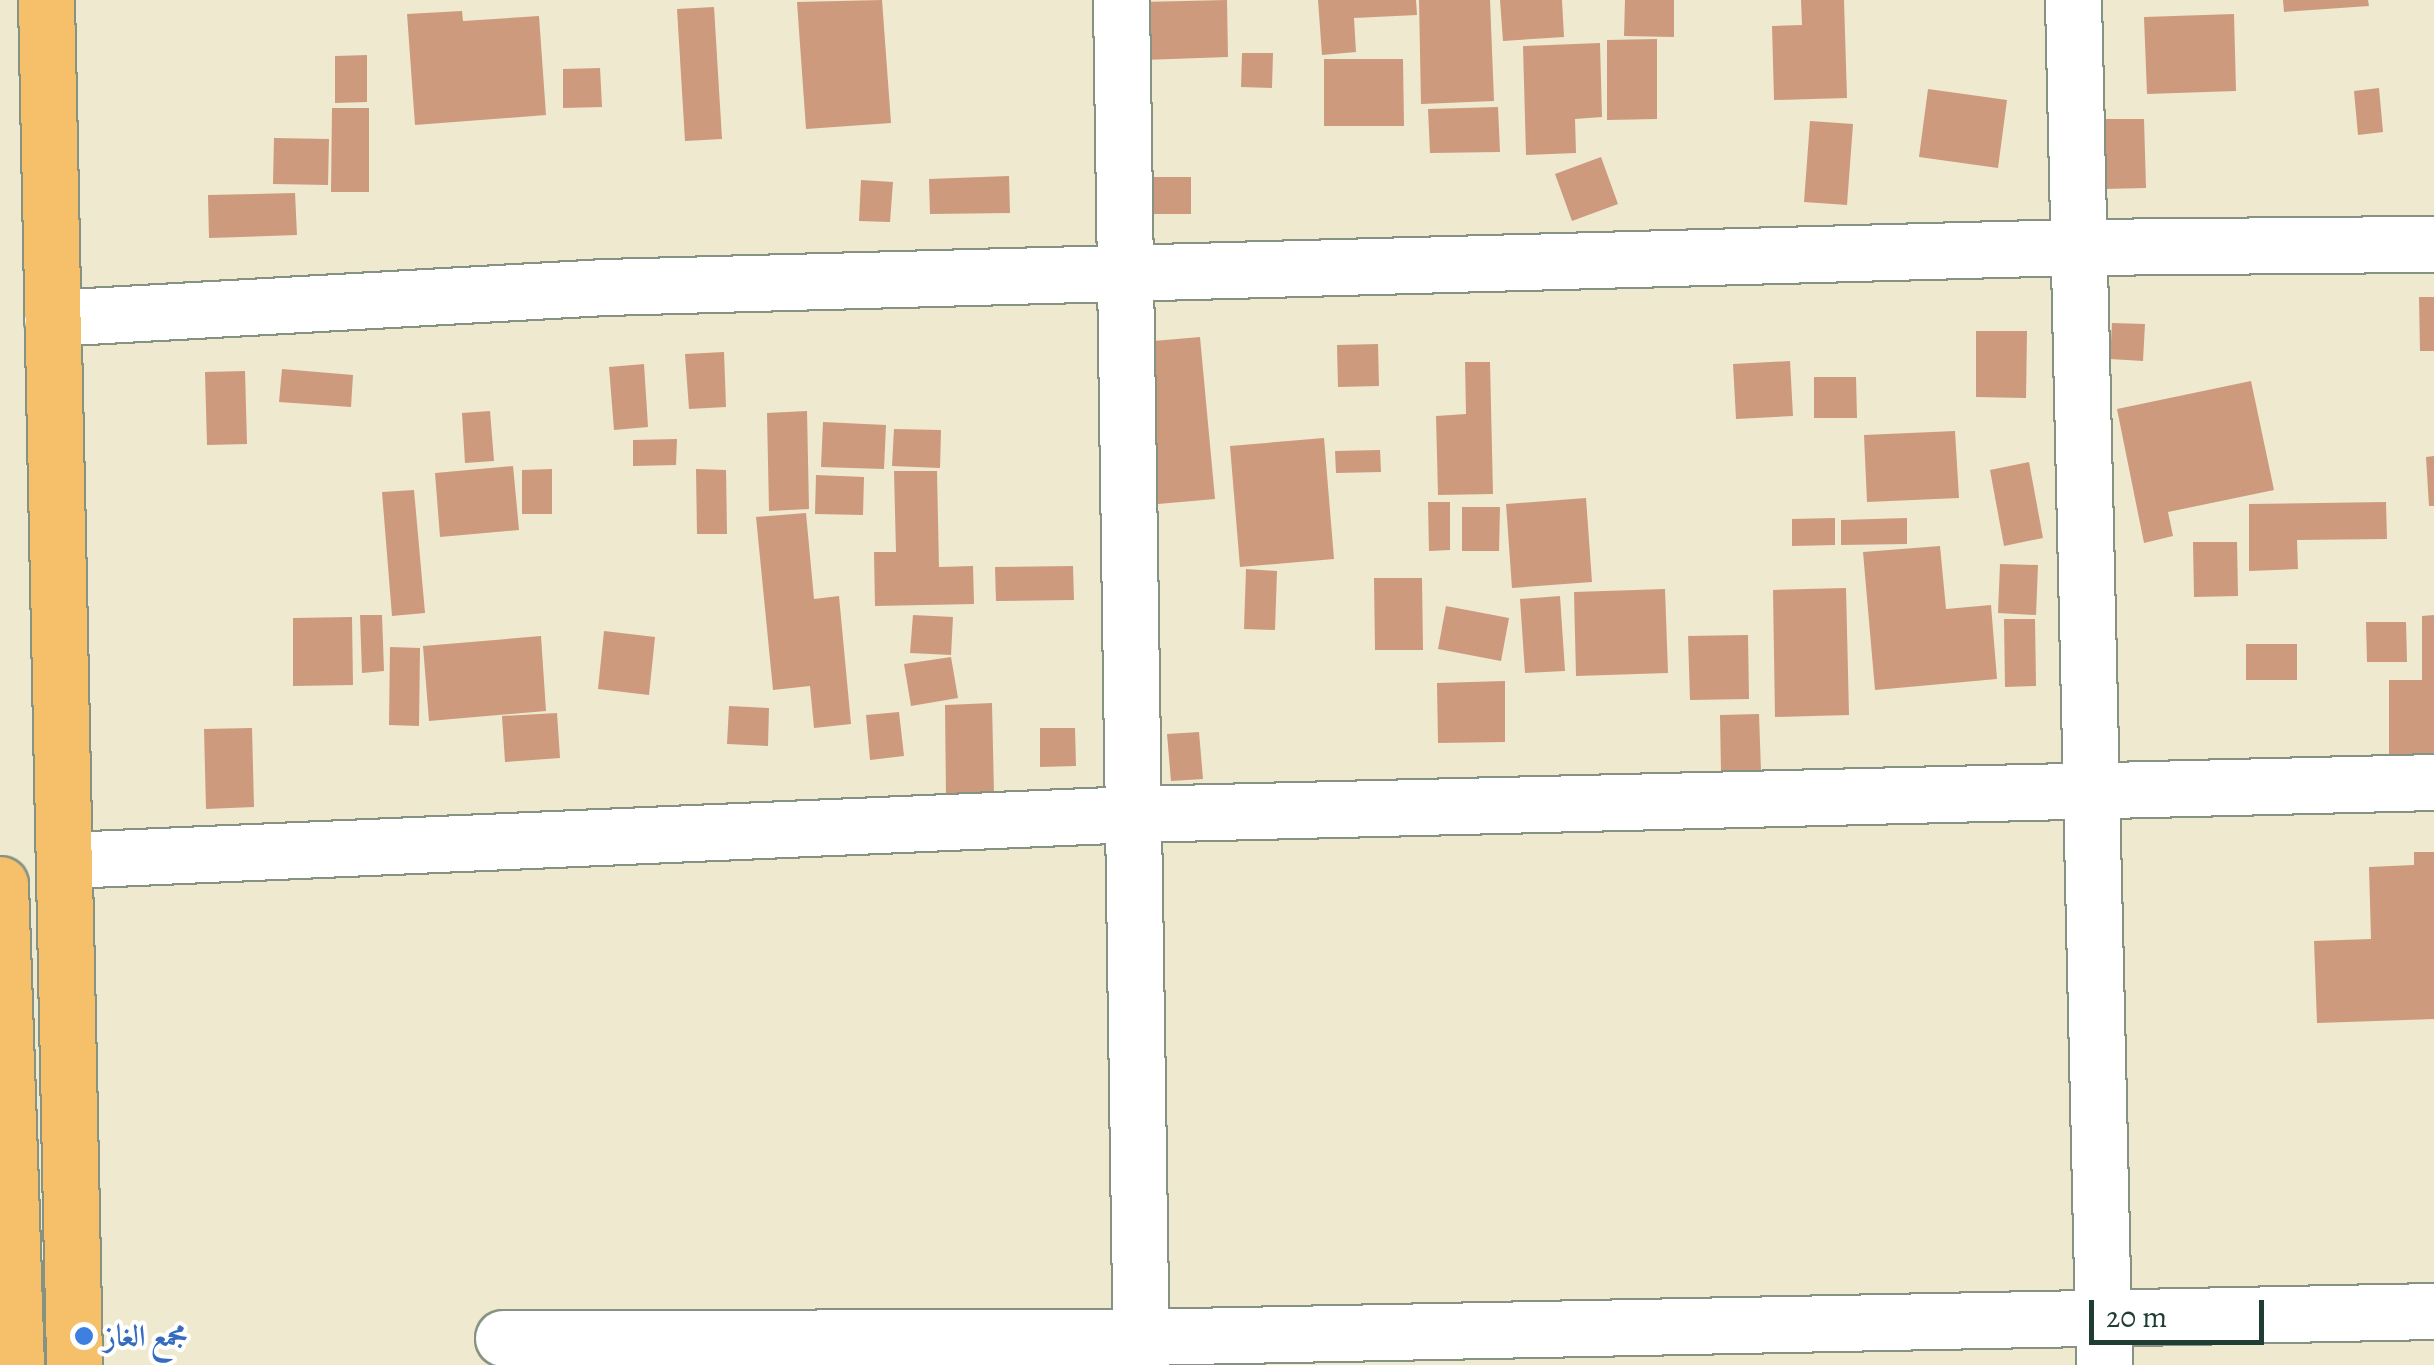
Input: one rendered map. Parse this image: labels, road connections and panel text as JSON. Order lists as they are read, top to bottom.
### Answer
{
  "places": ["مجمع الغاز"],
  "scale_bar": "20 m"
}
